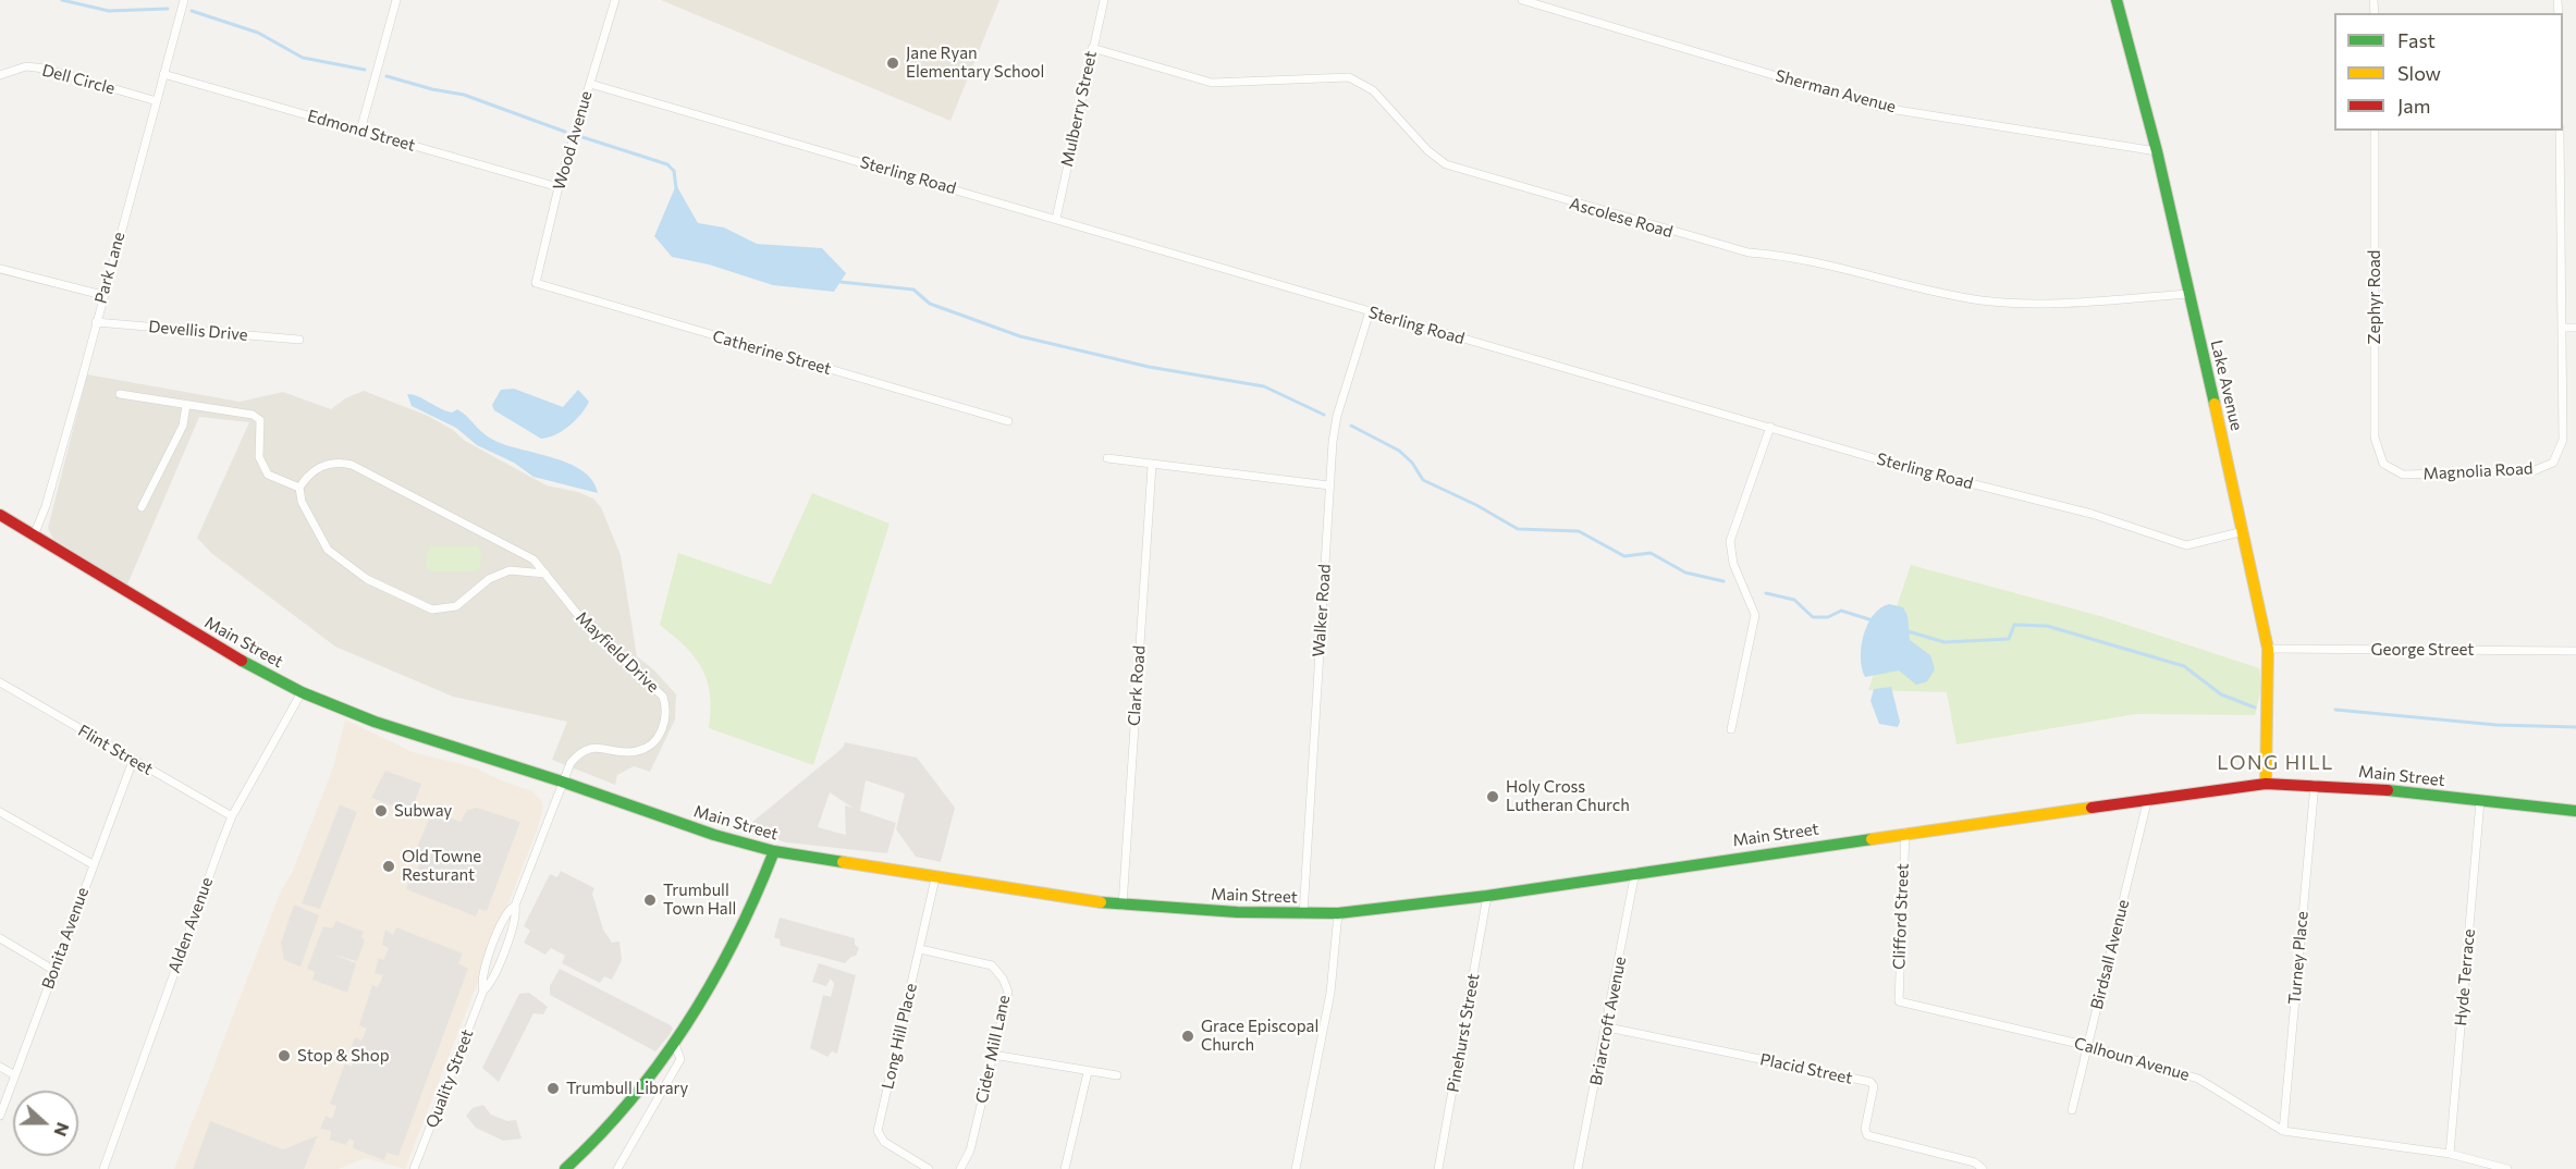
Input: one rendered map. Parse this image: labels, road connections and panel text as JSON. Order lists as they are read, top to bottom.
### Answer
{
  "streets": {
    "main road": ["Lake Avenue", "Main Street"],
    "street": [
      "Dell Circle",
      "Sherman Avenue",
      "Mulberry Street",
      "Edmond Street",
      "Wood Avenue",
      "Sterling Road",
      "Ascolese Road",
      "Park Lane",
      "Zephyr Road",
      "Devellis Drive",
      "Catherine Street",
      "Magnolia Road",
      "Walker Road",
      "George Street",
      "Mayfield Drive",
      "Clark Road",
      "Flint Street",
      "Clifford Street",
      "Alden Avenue",
      "Bonita Avenue",
      "Birdsall Avenue",
      "Turney Place",
      "Hyde Terrace",
      "Briarcroft Avenue",
      "Pinehurst Street",
      "Long Hill Place",
      "Cider Mill Lane",
      "Calhoun Avenue",
      "Placid Street",
      "Quality Street"
    ]
  },
  "crossings": [
    ["Dell Circle", "Park Lane"],
    ["Sherman Avenue", "Lake Avenue"],
    ["Mulberry Street", "Sterling Road"],
    ["Mulberry Street", "Ascolese Road"],
    ["Edmond Street", "Wood Avenue"],
    ["Edmond Street", "Park Lane"],
    ["Wood Avenue", "Sterling Road"],
    ["Wood Avenue", "Catherine Street"],
    ["Sterling Road", "Lake Avenue"],
    ["Sterling Road", "Walker Road"],
    ["Ascolese Road", "Lake Avenue"],
    ["Park Lane", "Devellis Drive"],
    ["Park Lane", "Main Street"],
    ["Zephyr Road", "Magnolia Road"],
    ["Lake Avenue", "Main Street"],
    ["Lake Avenue", "George Street"],
    ["Walker Road", "Main Street"],
    ["Main Street", "Mayfield Drive"],
    ["Main Street", "Clark Road"],
    ["Main Street", "Clifford Street"],
    ["Main Street", "Alden Avenue"],
    ["Main Street", "Birdsall Avenue"],
    ["Main Street", "Turney Place"],
    ["Main Street", "Hyde Terrace"],
    ["Main Street", "Briarcroft Avenue"],
    ["Main Street", "Pinehurst Street"],
    ["Main Street", "Long Hill Place"],
    ["Main Street", "Quality Street"],
    ["Mayfield Drive", "Quality Street"],
    ["Flint Street", "Alden Avenue"],
    ["Flint Street", "Bonita Avenue"],
    ["Clifford Street", "Calhoun Avenue"],
    ["Birdsall Avenue", "Calhoun Avenue"],
    ["Turney Place", "Calhoun Avenue"],
    ["Hyde Terrace", "Calhoun Avenue"],
    ["Briarcroft Avenue", "Placid Street"],
    ["Long Hill Place", "Cider Mill Lane"]
  ],
  "districts": ["LONG HILL"],
  "places": [
    "Jane Ryan Elementary School",
    "Holy Cross Lutheran Church",
    "Subway",
    "Old Towne Resturant",
    "Trumbull Town Hall",
    "Grace Episcopal Church",
    "Stop & Shop",
    "Trumbull Library"
  ],
  "legend": ["Fast", "Slow", "Jam"],
  "north": "right"
}
